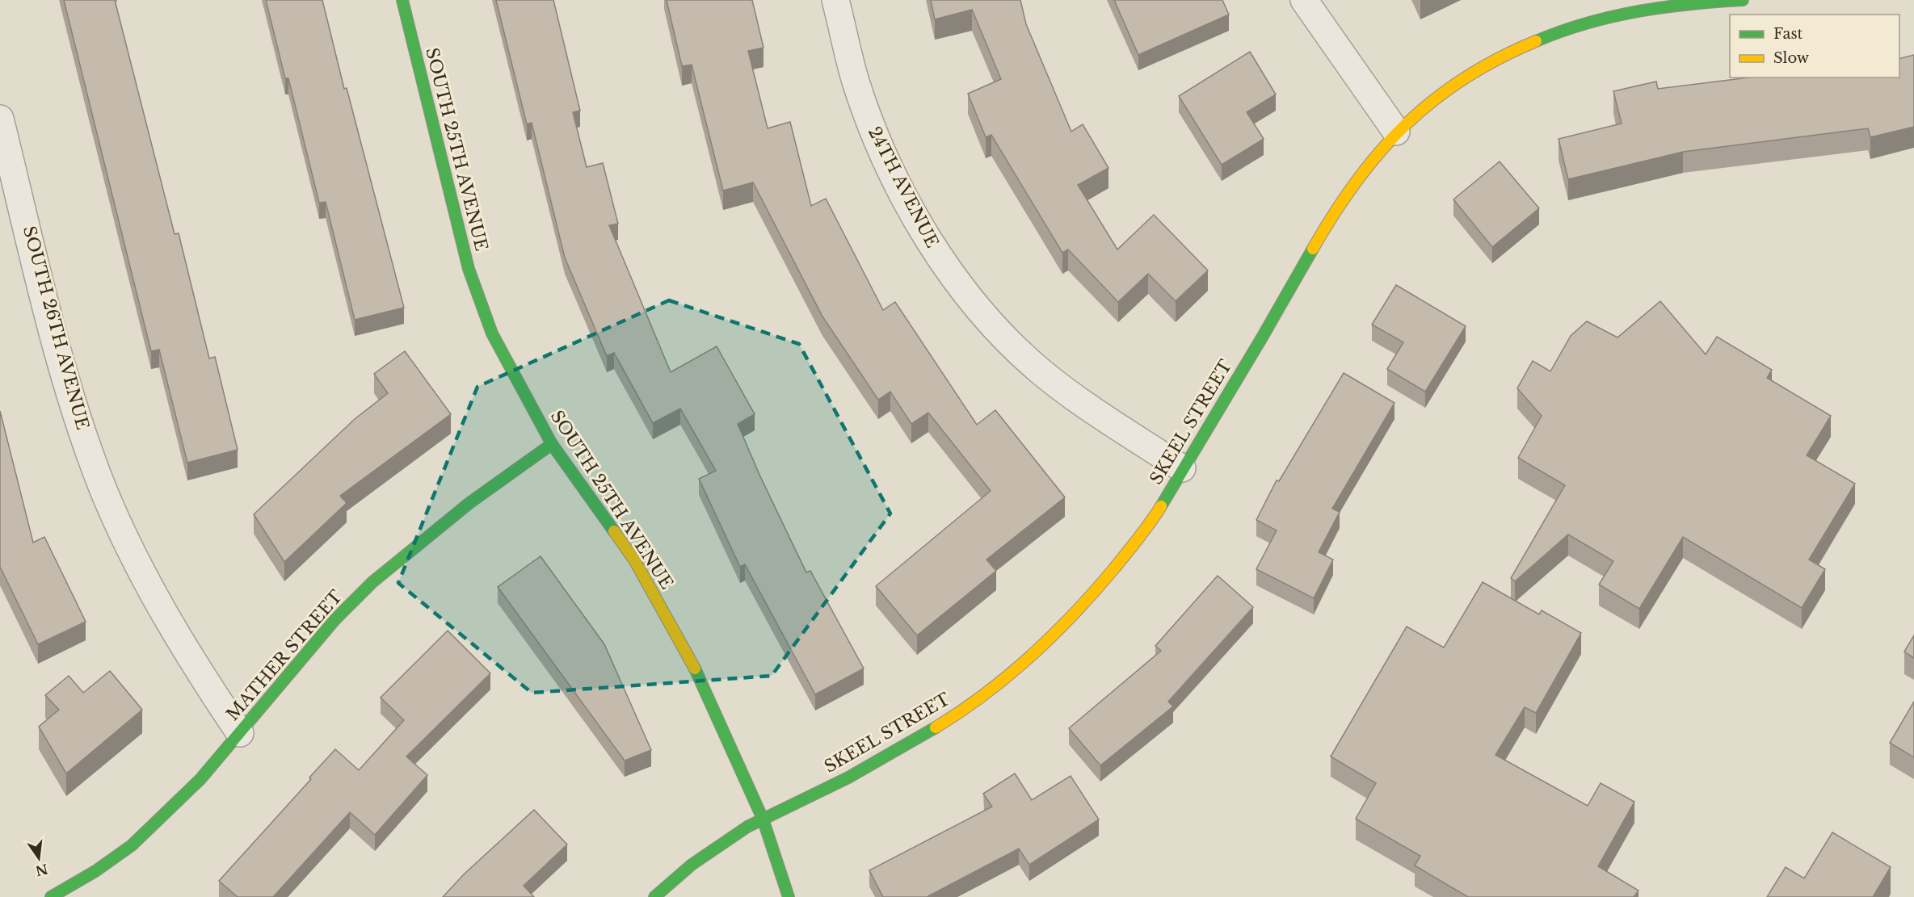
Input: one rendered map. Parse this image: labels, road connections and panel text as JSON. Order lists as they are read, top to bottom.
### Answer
{
  "streets": {
    "street": [
      "SOUTH 25TH AVENUE",
      "24TH AVENUE",
      "SOUTH 26TH AVENUE",
      "SKEEL STREET",
      "MATHER STREET"
    ]
  },
  "crossings": [
    ["SOUTH 25TH AVENUE", "SKEEL STREET"],
    ["SOUTH 25TH AVENUE", "MATHER STREET"],
    ["24TH AVENUE", "SKEEL STREET"],
    ["SOUTH 26TH AVENUE", "MATHER STREET"]
  ],
  "legend": ["Fast", "Slow"],
  "north": "bottom"
}
